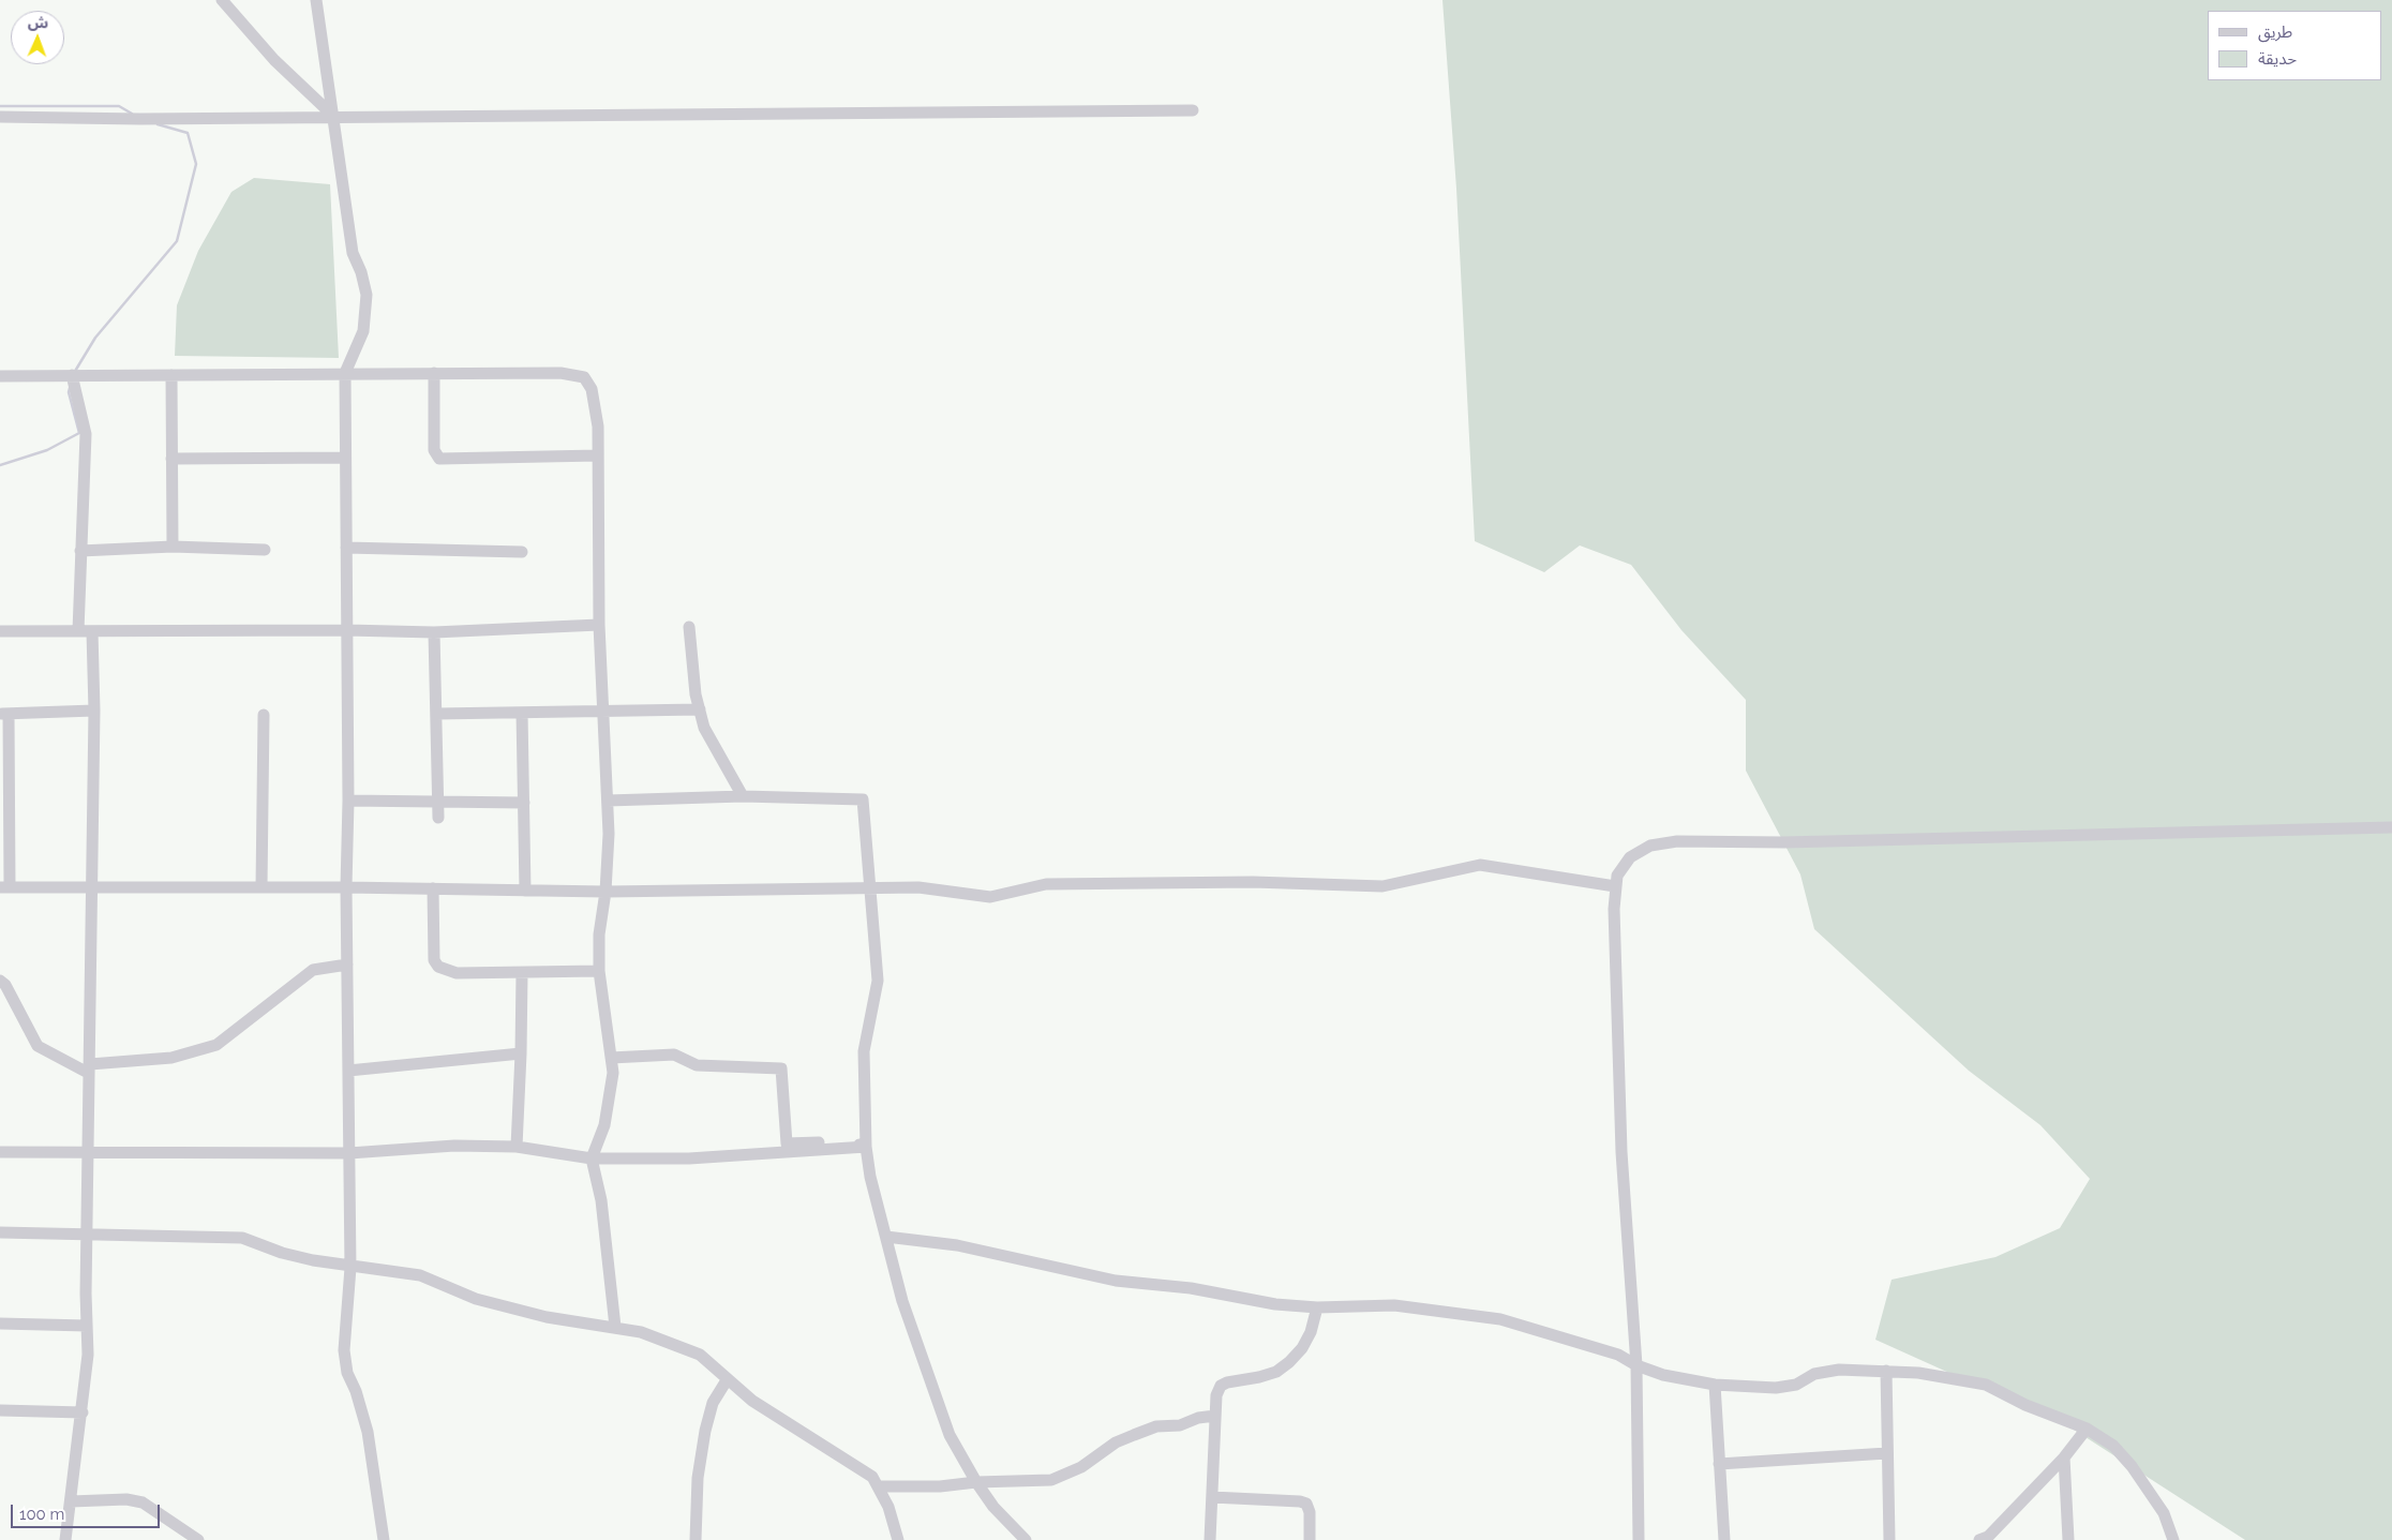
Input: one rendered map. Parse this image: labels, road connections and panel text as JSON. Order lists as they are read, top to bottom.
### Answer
{
  "legend": ["طريق", "حديقة"],
  "scale_bar": "100 m",
  "north": "top"
}
